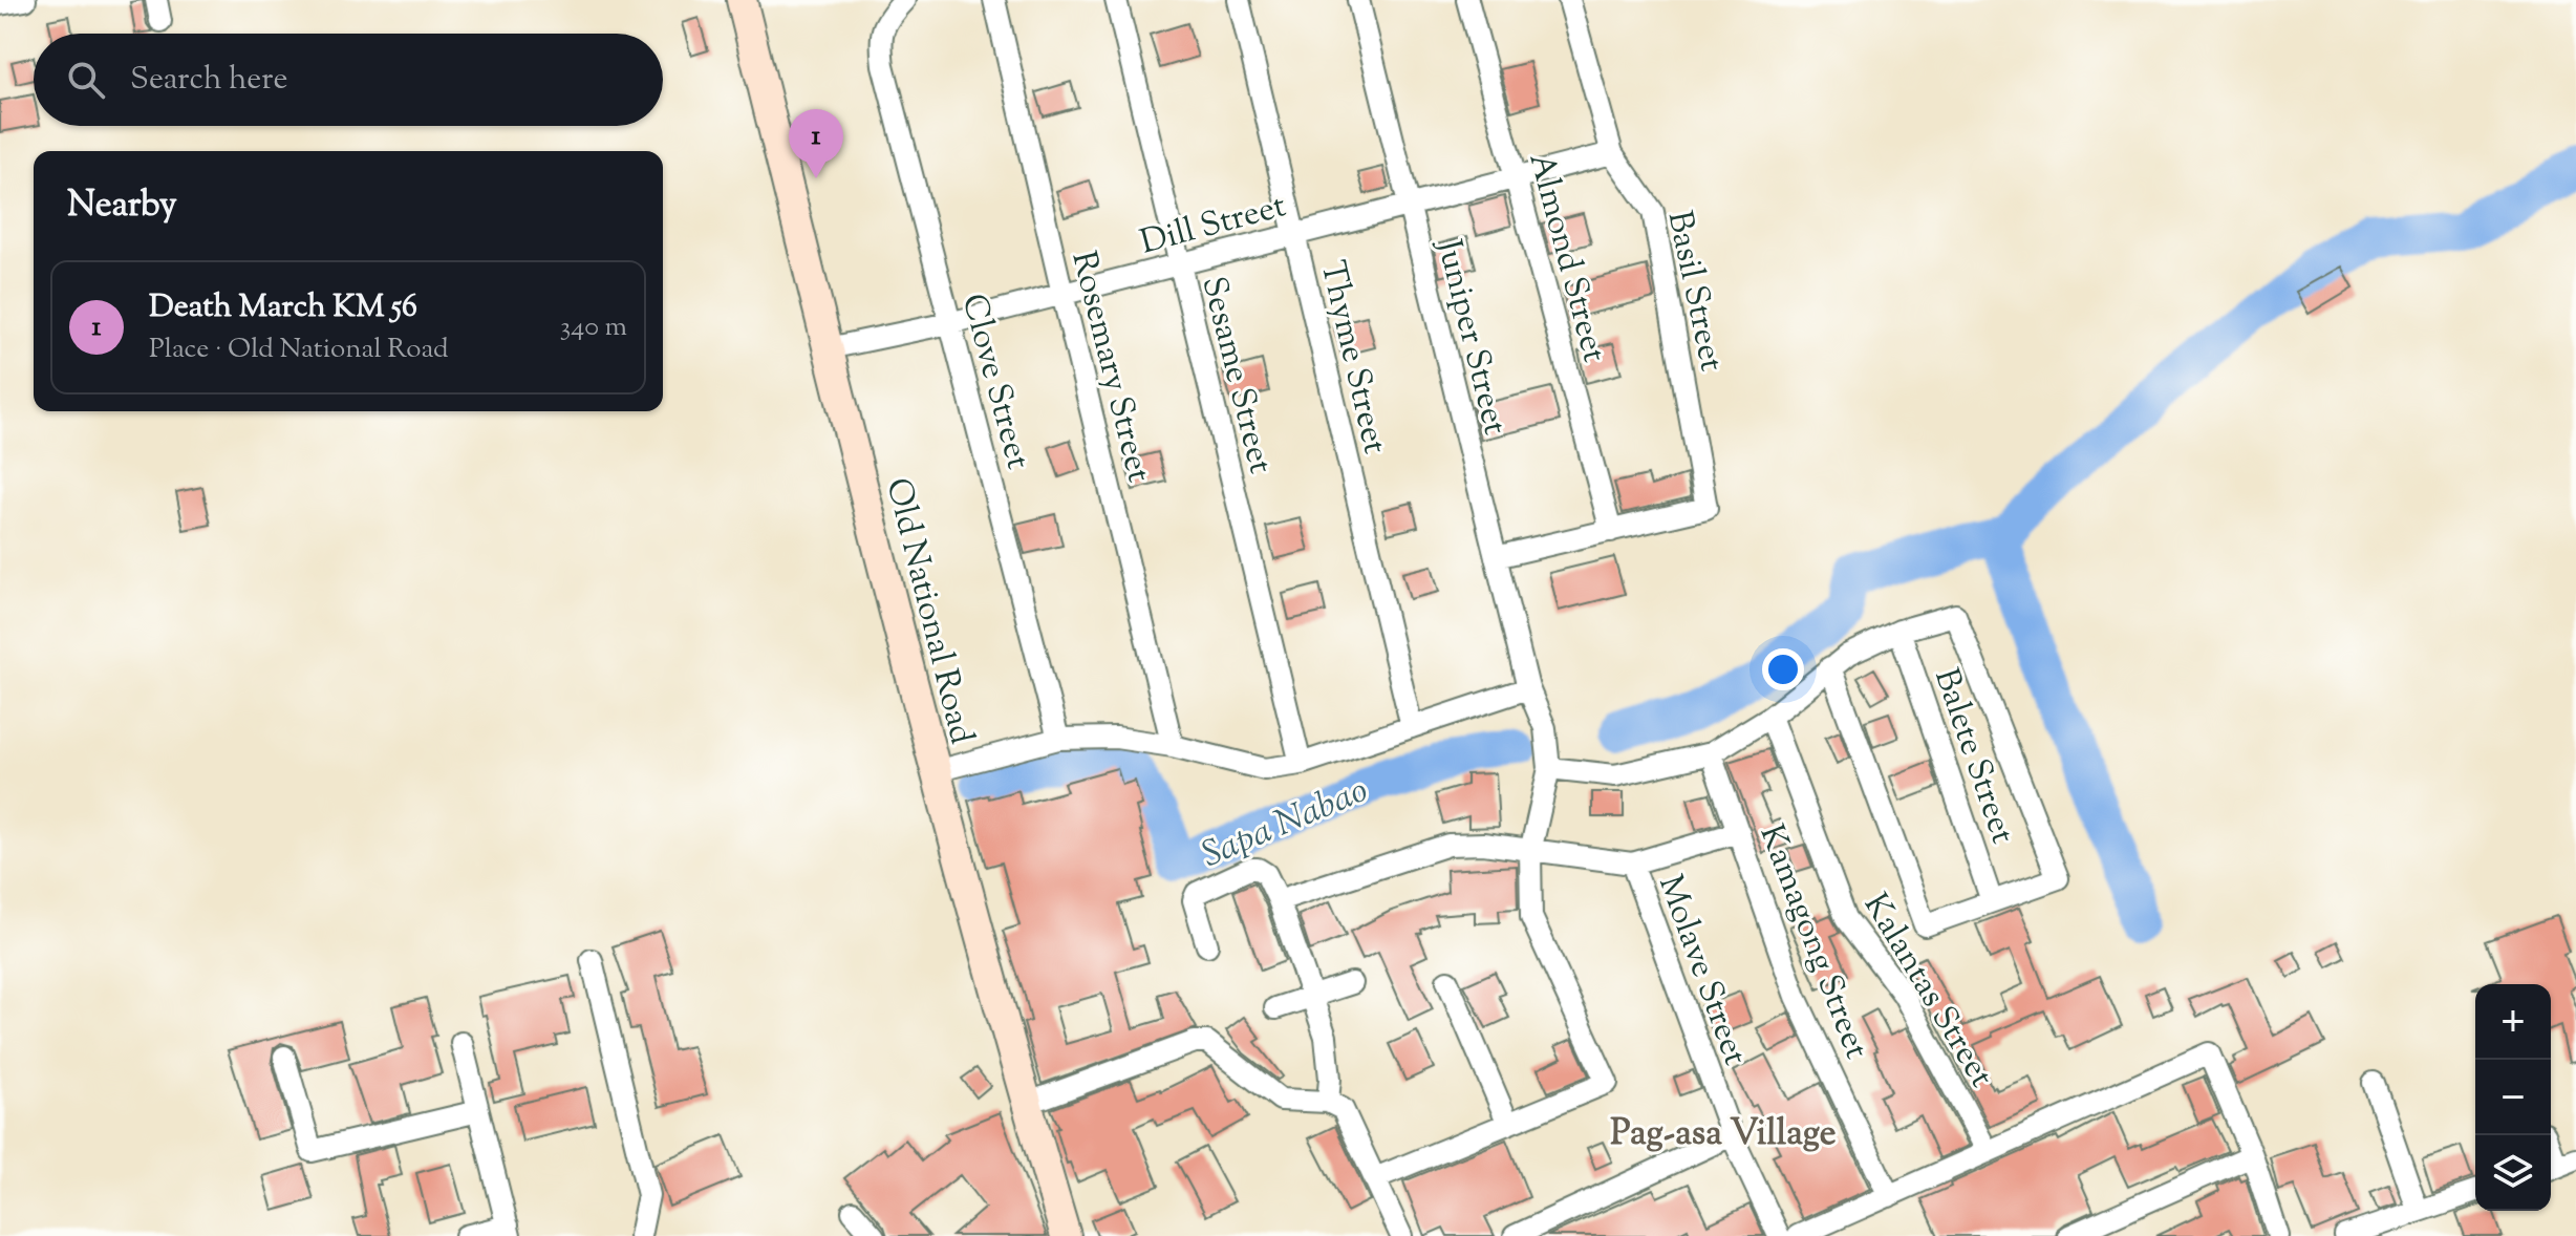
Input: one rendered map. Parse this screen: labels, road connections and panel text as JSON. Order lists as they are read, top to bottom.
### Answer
{
  "streets": {
    "main road": ["Old National Road"],
    "street": [
      "Dill Street",
      "Almond Street",
      "Basil Street",
      "Juniper Street",
      "Thyme Street",
      "Rosemary Street",
      "Sesame Street",
      "Clove Street",
      "Balete Street",
      "Kamagong Street",
      "Molave Street",
      "Kalantas Street"
    ]
  },
  "crossings": [
    ["Dill Street", "Almond Street"],
    ["Dill Street", "Basil Street"],
    ["Dill Street", "Juniper Street"],
    ["Dill Street", "Thyme Street"],
    ["Dill Street", "Rosemary Street"],
    ["Dill Street", "Sesame Street"],
    ["Dill Street", "Clove Street"],
    ["Dill Street", "Old National Road"],
    ["Almond Street", "Basil Street"]
  ],
  "districts": ["Pag-asa Village"],
  "water": ["Sapa Nabao"],
  "page": {
    "search": "Search here",
    "pins": "1",
    "heading": "Nearby",
    "list": [
      {
        "mark": "1",
        "name": "Death March KM 56",
        "note": "Place · Old National Road",
        "value": "340 m"
      }
    ],
    "map_buttons": ["+", "−"]
  }
}
